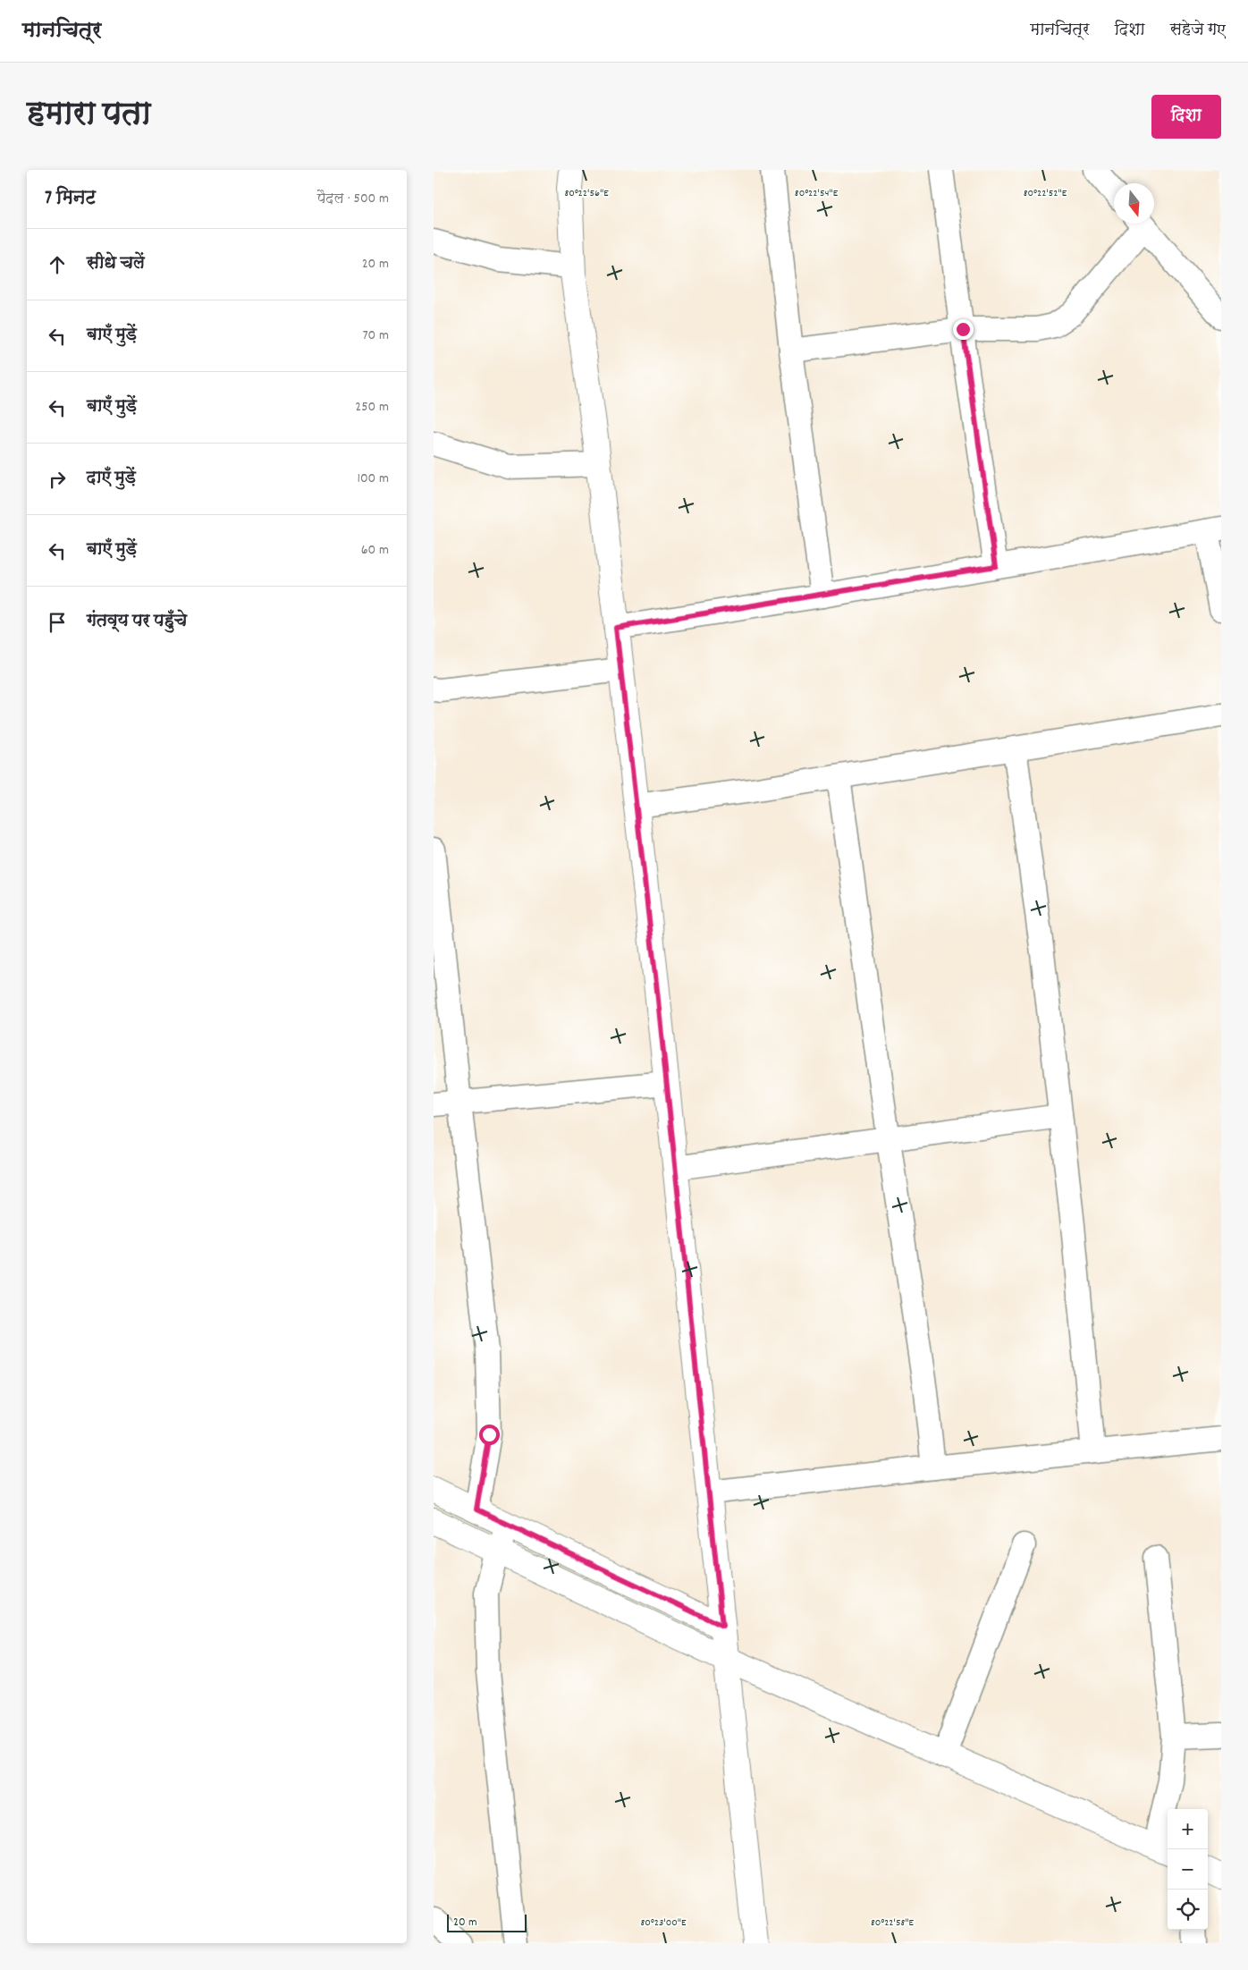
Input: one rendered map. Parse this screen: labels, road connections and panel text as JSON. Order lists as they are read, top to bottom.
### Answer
{
  "scale_bar": "20 m",
  "north": "bottom",
  "page": {
    "header": "मानचित्र",
    "nav": ["मानचित्र", "दिशा", "सहेजे गए"],
    "title": "हमारा पता",
    "buttons": "दिशा",
    "heading": ["7 मिनट", "पैदल · 500 m"],
    "list": [
      ["सीधे चलें", "20 m"],
      ["बाएँ मुड़ें", "70 m"],
      ["बाएँ मुड़ें", "250 m"],
      ["दाएँ मुड़ें", "100 m"],
      ["बाएँ मुड़ें", "60 m"],
      "गंतव्य पर पहुँचे"
    ],
    "map_buttons": ["+", "−"],
    "scale": "20 m"
  },
  "coordinates": [
    "80°22'56\"E",
    "80°22'54\"E",
    "80°22'52\"E",
    "80°23'00\"E",
    "80°22'58\"E"
  ]
}
